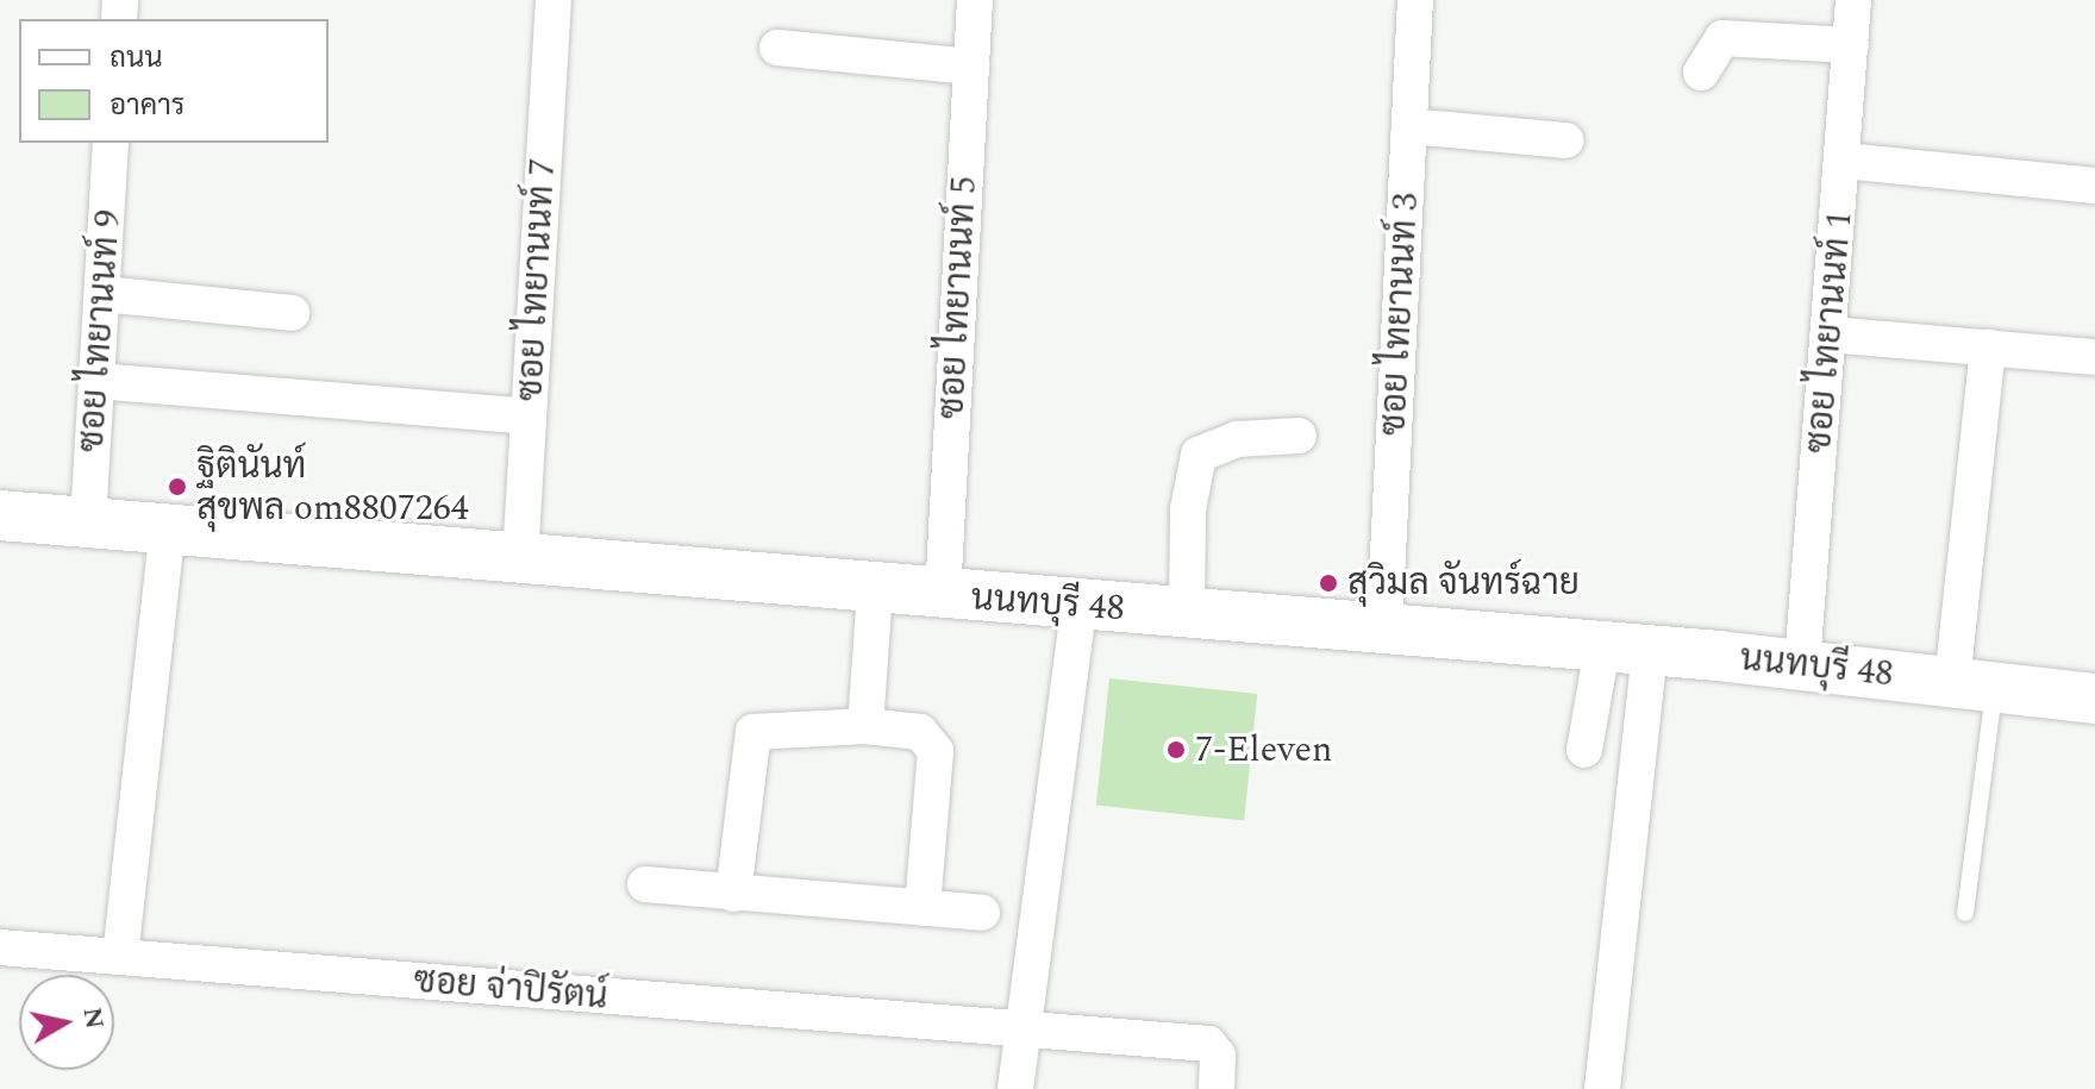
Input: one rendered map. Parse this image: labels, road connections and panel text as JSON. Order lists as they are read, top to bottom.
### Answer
{
  "streets": {
    "street": [
      "ซอย ไทยานนท์ 7",
      "ซอย ไทยานนท์ 5",
      "ซอย ไทยานนท์ 3",
      "ซอย ไทยานนท์ 9",
      "ซอย ไทยานนท์ 1",
      "นนทบุรี 48",
      "ซอย จ่าปิรัตน์"
    ]
  },
  "crossings": [
    ["ซอย ไทยานนท์ 7", "นนทบุรี 48"],
    ["ซอย ไทยานนท์ 5", "นนทบุรี 48"],
    ["ซอย ไทยานนท์ 3", "นนทบุรี 48"],
    ["ซอย ไทยานนท์ 9", "นนทบุรี 48"],
    ["ซอย ไทยานนท์ 1", "นนทบุรี 48"]
  ],
  "places": ["ฐิตินันท์ สุขพล om8807264", "สุวิมล จันทร์ฉาย", "7-Eleven"],
  "legend": ["ถนน", "อาคาร"],
  "north": "right"
}
